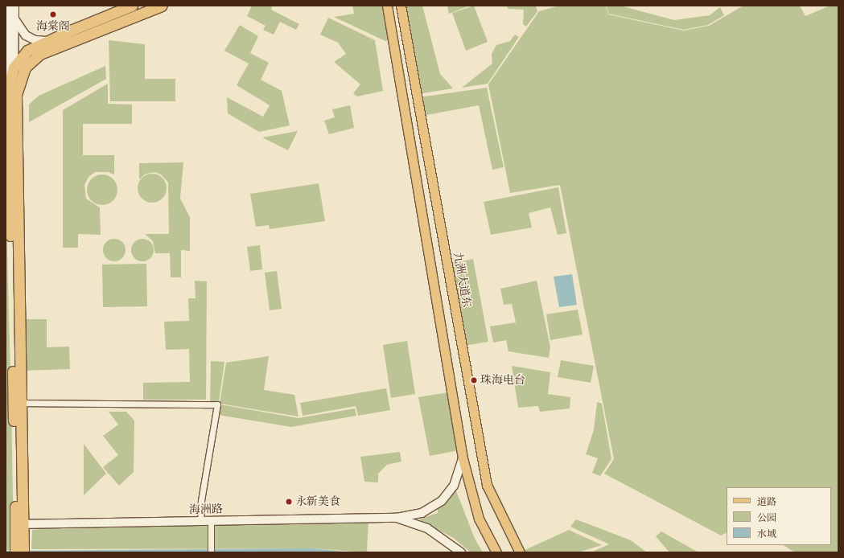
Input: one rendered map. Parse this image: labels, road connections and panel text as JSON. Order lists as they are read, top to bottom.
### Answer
{
  "streets": {
    "main road": ["九洲大道东"],
    "street": ["海洲路"]
  },
  "places": ["海棠阁", "珠海电台", "永新美食"],
  "legend": ["道路", "公园", "水域"]
}
